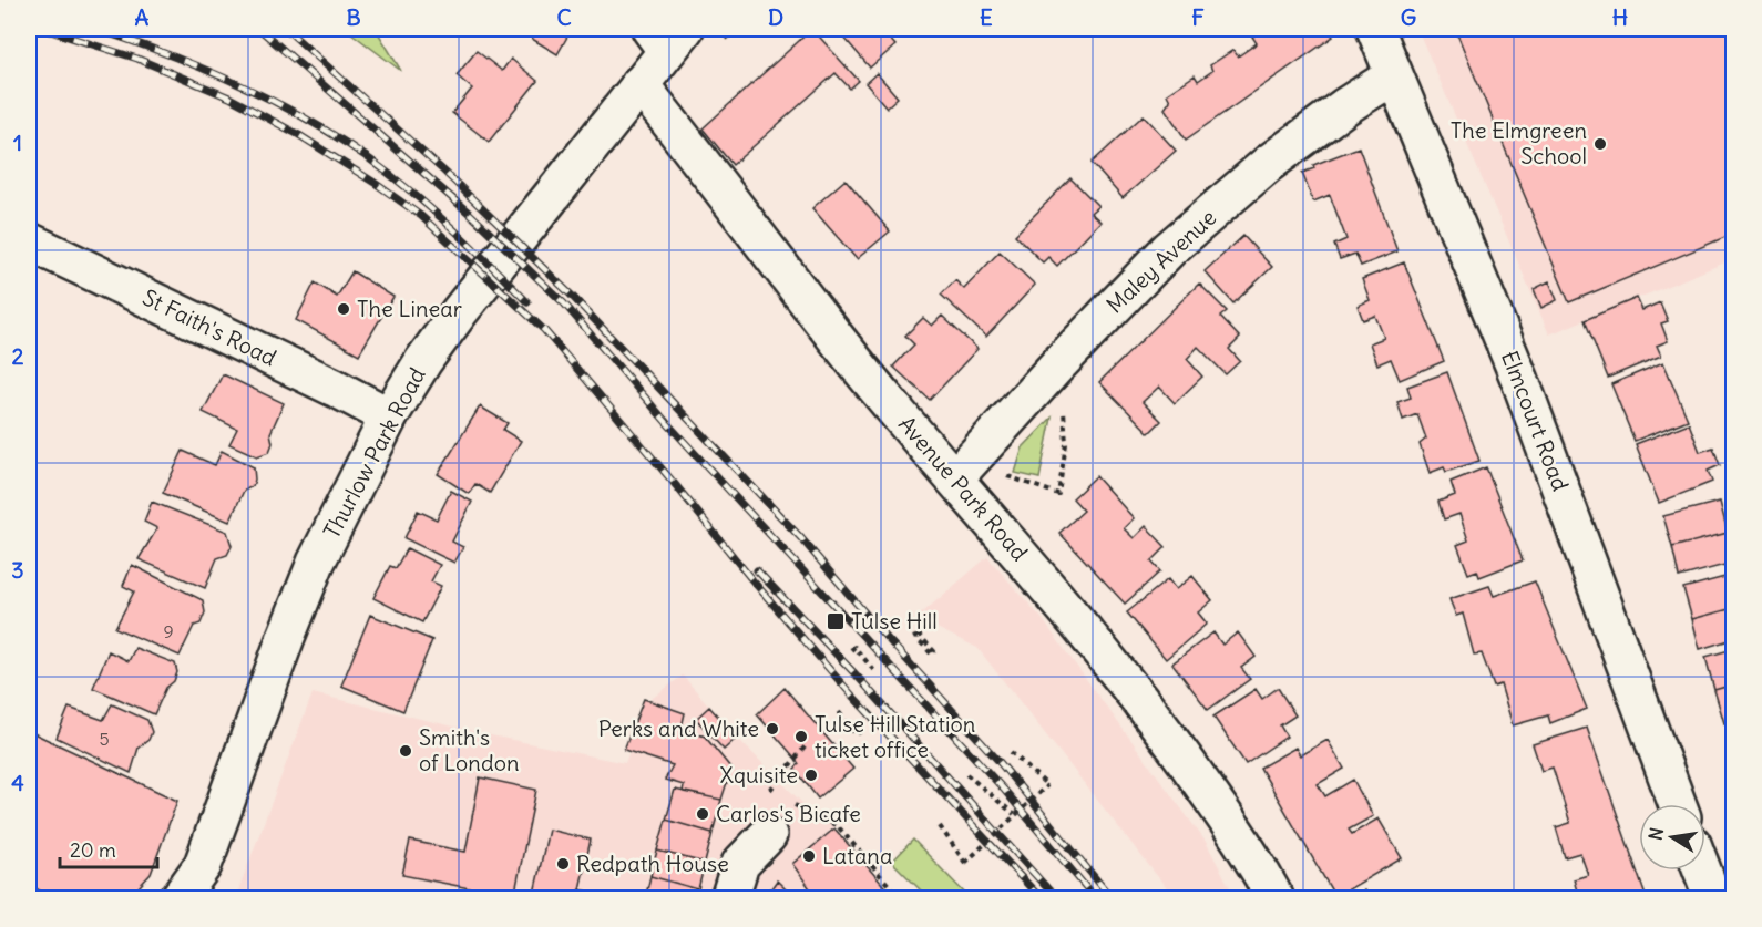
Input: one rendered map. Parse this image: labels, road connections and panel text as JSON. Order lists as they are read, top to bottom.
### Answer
{
  "streets": {
    "main road": [
      "Maley Avenue",
      "St Faith's Road",
      "Elmcourt Road",
      "Thurlow Park Road",
      "Avenue Park Road"
    ]
  },
  "crossings": [
    ["Maley Avenue", "Elmcourt Road"],
    ["Maley Avenue", "Avenue Park Road"],
    ["St Faith's Road", "Thurlow Park Road"],
    ["Thurlow Park Road", "Avenue Park Road"]
  ],
  "places": {
    "other": [
      "The Elmgreen School",
      "The Linear",
      "Perks and White",
      "Tulse Hill Station ticket office",
      "Smith's of London",
      "Xquisite",
      "Carlos's Bicafe",
      "Latana",
      "Redpath House"
    ],
    "transit": ["Tulse Hill"]
  },
  "house_numbers": ["9", "5"],
  "scale_bar": "20 m",
  "north": "left",
  "grid": {
    "columns": [
      "A",
      "B",
      "C",
      "D",
      "E",
      "F",
      "G",
      "H"
    ],
    "rows": [
      "1",
      "2",
      "3",
      "4"
    ]
  }
}
